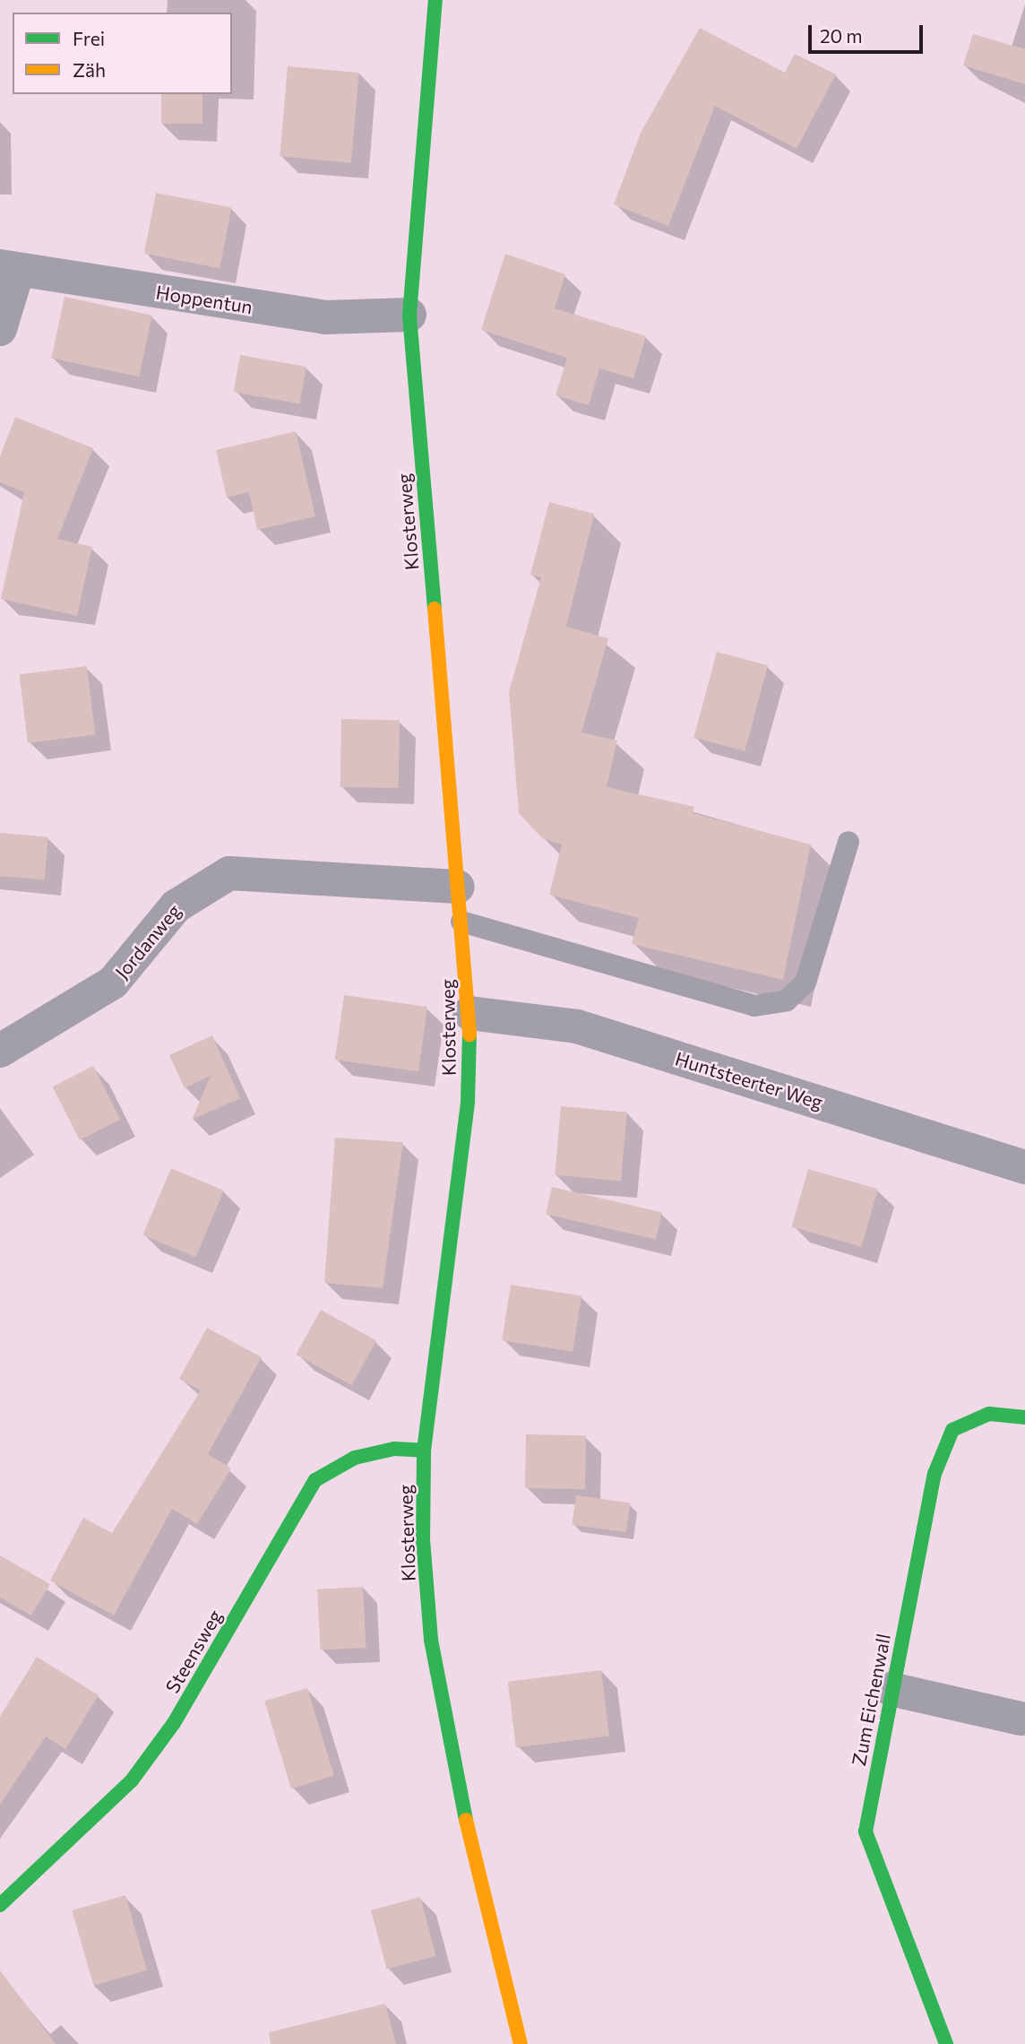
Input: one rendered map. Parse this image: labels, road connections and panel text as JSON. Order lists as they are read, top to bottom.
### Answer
{
  "streets": {
    "street": [
      "Hoppentun",
      "Klosterweg",
      "Jordanweg",
      "Huntsteerter Weg",
      "Steensweg",
      "Zum Eichenwall"
    ]
  },
  "crossings": [
    ["Hoppentun", "Klosterweg"],
    ["Klosterweg", "Jordanweg"],
    ["Klosterweg", "Huntsteerter Weg"],
    ["Klosterweg", "Steensweg"]
  ],
  "legend": ["Frei", "Zäh"],
  "scale_bar": "20 m"
}
